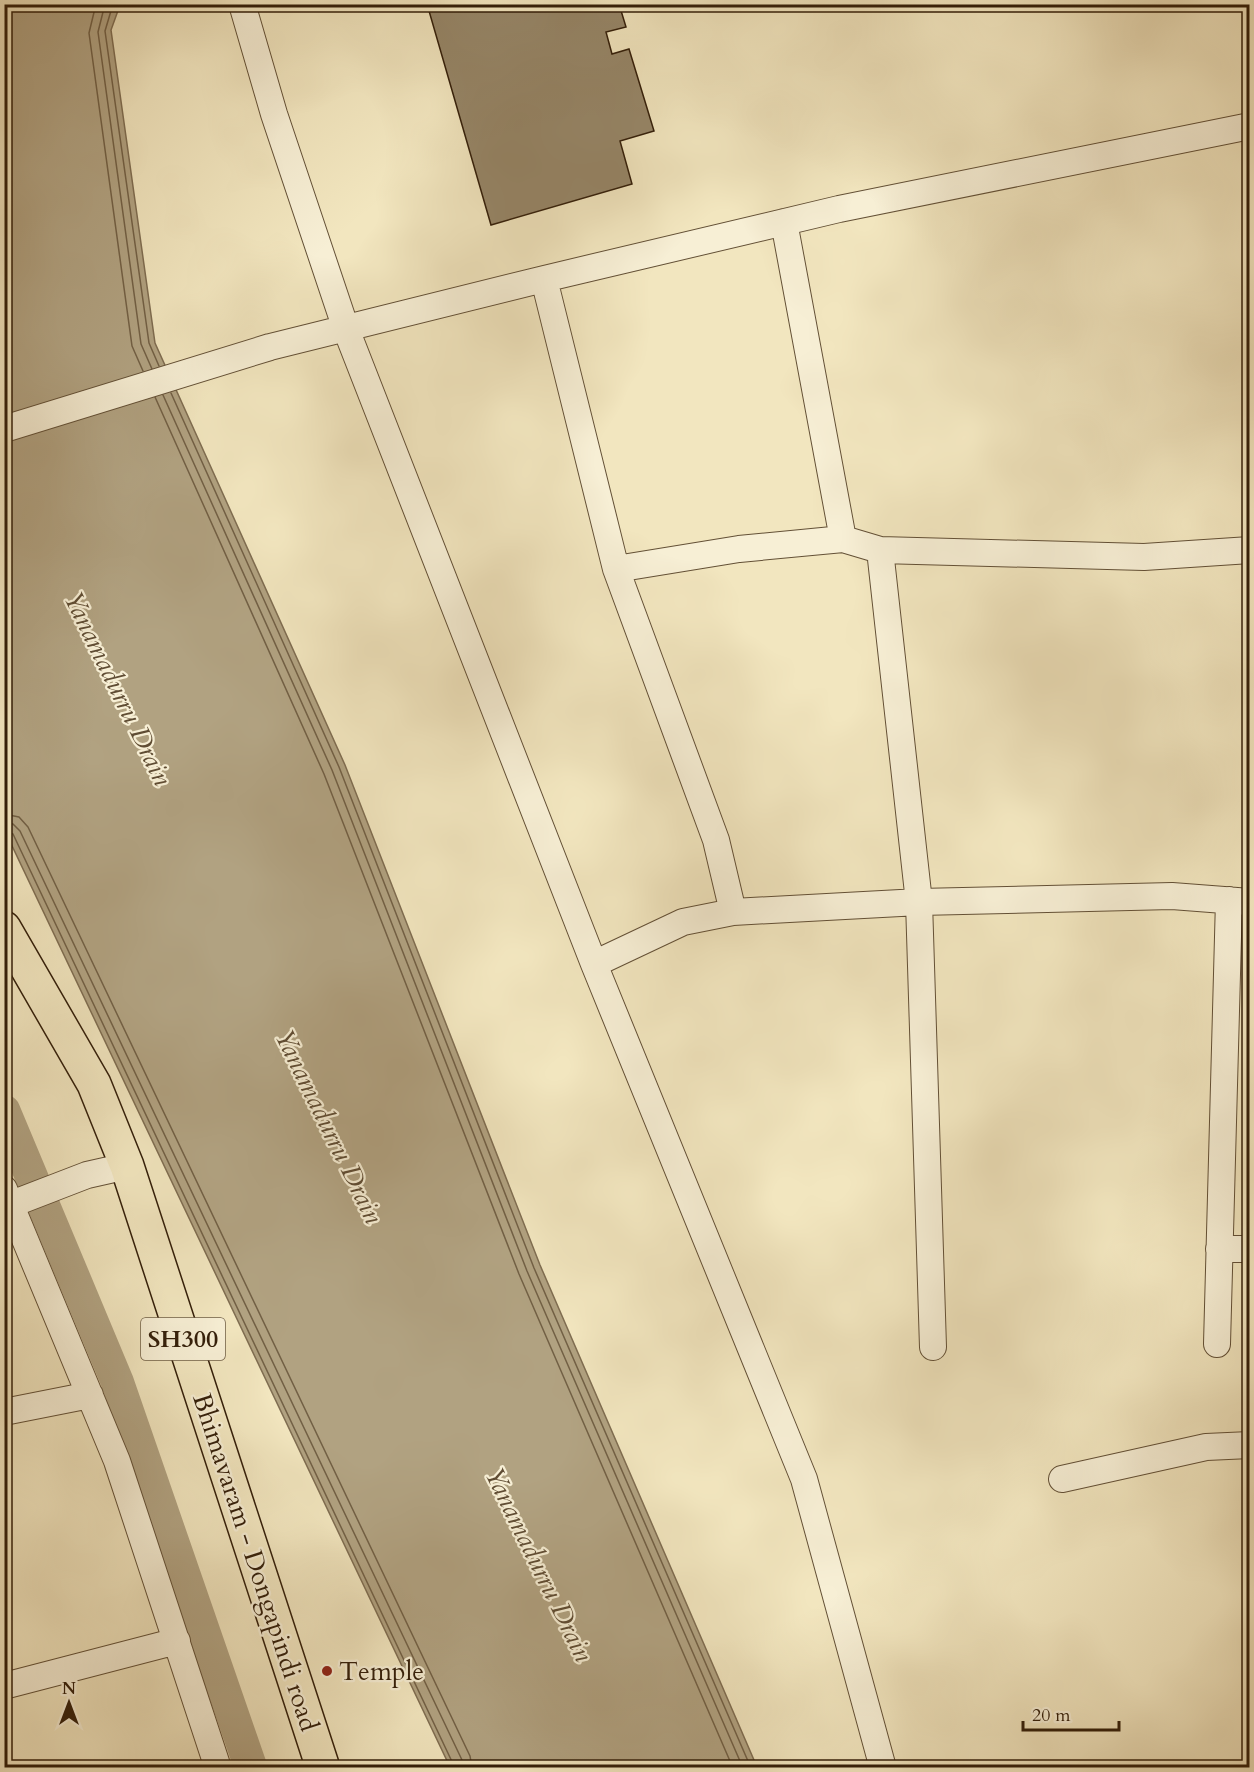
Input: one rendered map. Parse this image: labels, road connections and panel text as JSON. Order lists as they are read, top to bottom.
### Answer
{
  "streets": {
    "main road": ["SH300", "Bhimavaram - Dongapindi road"]
  },
  "water": ["Yanamadurru Drain"],
  "places": ["Temple"],
  "scale_bar": "20 m",
  "north": "top"
}
